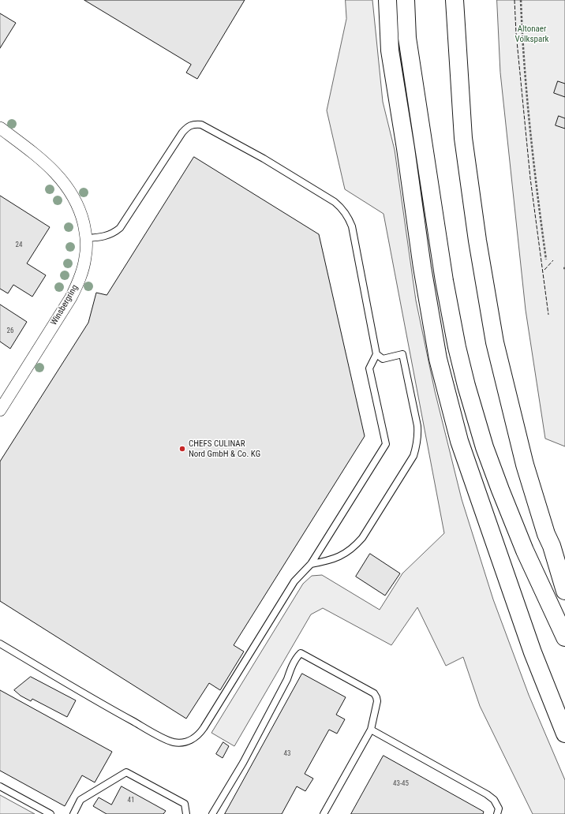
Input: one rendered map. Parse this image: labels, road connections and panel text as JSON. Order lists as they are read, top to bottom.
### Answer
{
  "streets": {
    "street": ["Winsbergring"]
  },
  "parks": ["Altonaer Volkspark"],
  "places": ["CHEFS CULINAR Nord GmbH & Co. KG"],
  "house_numbers": [
    "24",
    "26",
    "43",
    "43-45",
    "41"
  ]
}
